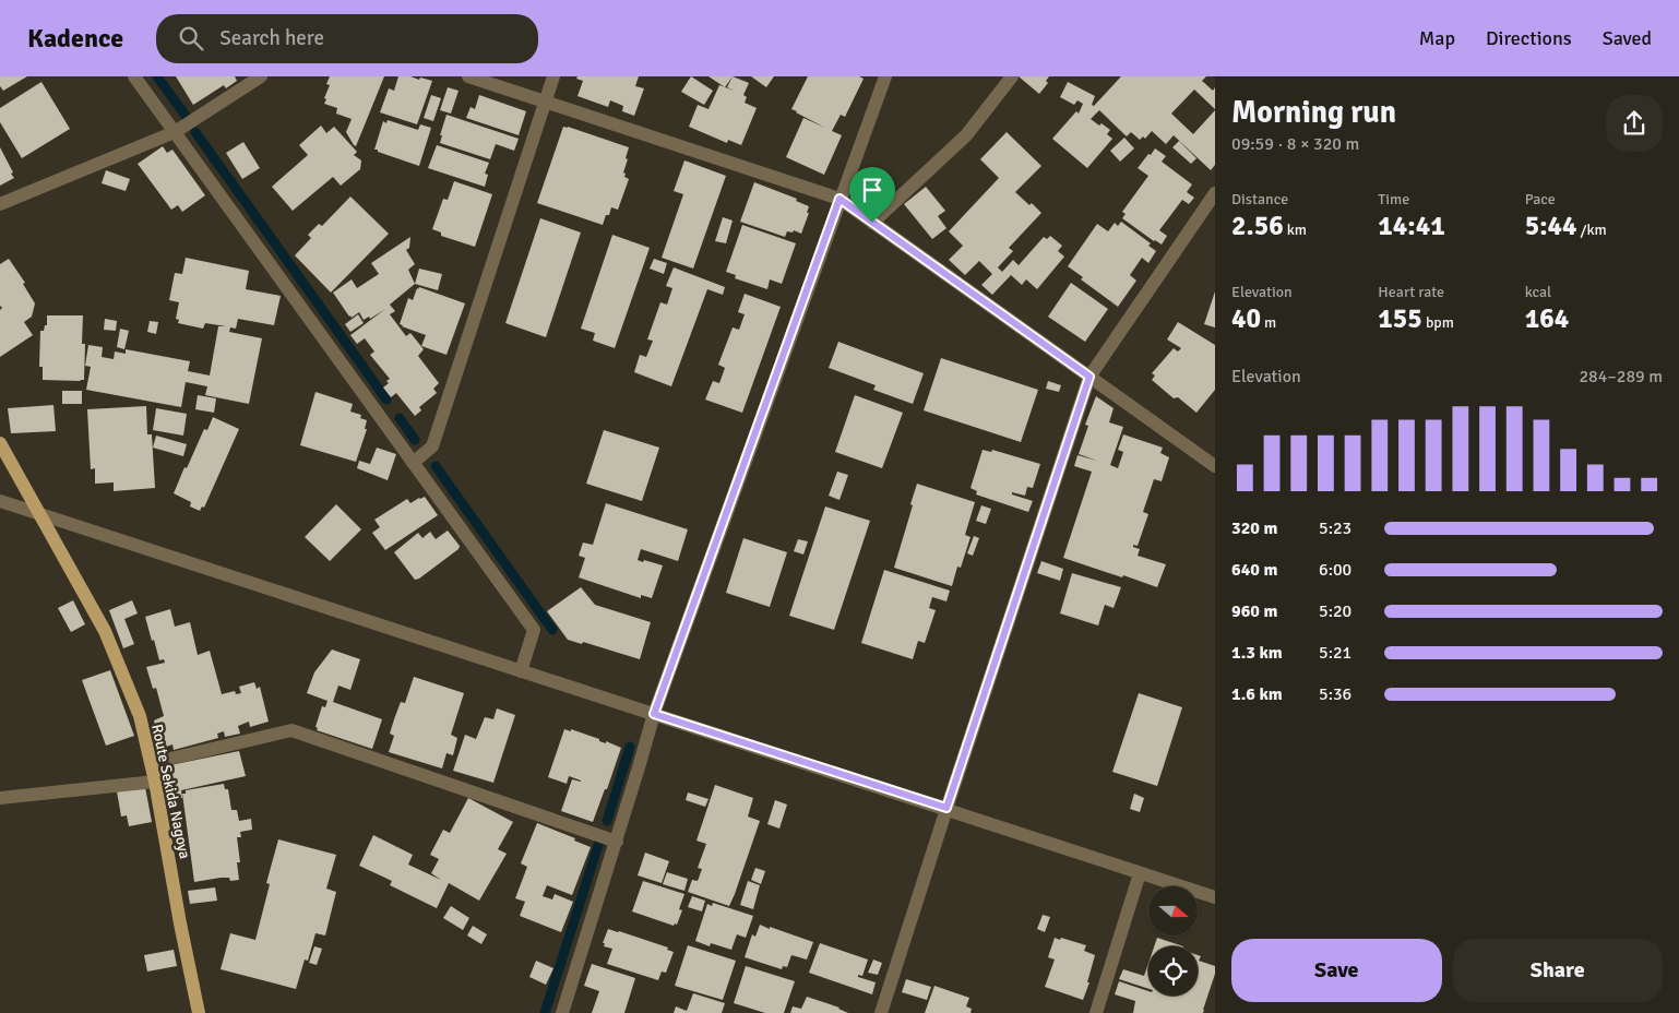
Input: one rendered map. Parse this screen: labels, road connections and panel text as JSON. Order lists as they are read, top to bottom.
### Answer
{
  "streets": {
    "main road": ["Route Sekida Nagoya"]
  },
  "north": "right",
  "page": {
    "header": "Kadence",
    "search": "Search here",
    "nav": ["Map", "Directions", "Saved"],
    "heading": ["Morning run", "09:59 · 8 × 320 m"],
    "stats": [
      ["Distance", "2.56 km"],
      ["Time", "14:41"],
      ["Pace", "5:44 /km"],
      ["Elevation", "40 m"],
      ["Heart rate", "155 bpm"],
      ["kcal", "164"]
    ],
    "chart": ["Elevation", "284–289 m"],
    "list": [
      {
        "name": "320 m",
        "note": "5:23"
      },
      {
        "name": "640 m",
        "note": "6:00"
      },
      {
        "name": "960 m",
        "note": "5:20"
      },
      {
        "name": "1.3 km",
        "note": "5:21"
      },
      {
        "name": "1.6 km",
        "note": "5:36"
      }
    ],
    "buttons": ["Save", "Share"]
  }
}
